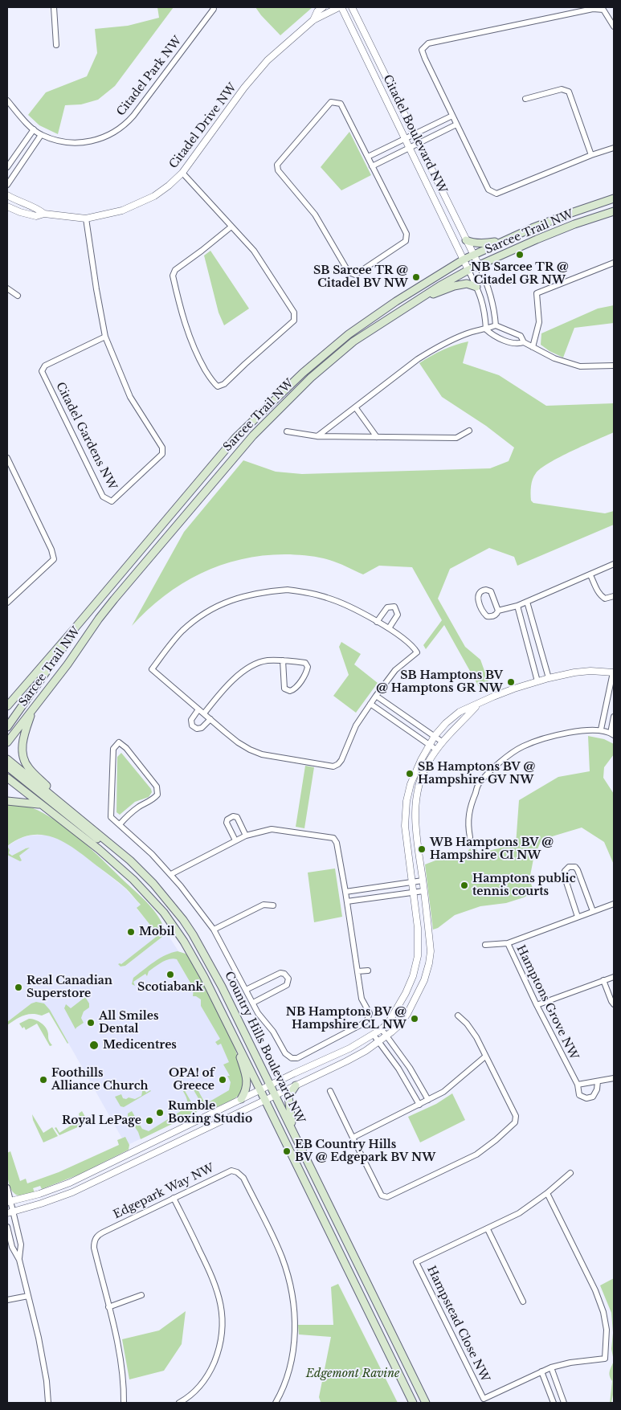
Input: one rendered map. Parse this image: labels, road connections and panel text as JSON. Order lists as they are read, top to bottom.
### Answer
{
  "streets": {
    "main road": ["Sarcee Trail NW", "Country Hills Boulevard NW"],
    "street": [
      "Citadel Park NW",
      "Citadel Drive NW",
      "Citadel Boulevard NW",
      "Citadel Gardens NW",
      "Hamptons Grove NW",
      "Edgepark Way NW",
      "Hampstead Close NW"
    ]
  },
  "crossings": [
    ["Citadel Drive NW", "Citadel Boulevard NW"],
    ["Citadel Drive NW", "Citadel Gardens NW"],
    ["Citadel Boulevard NW", "Sarcee Trail NW"]
  ],
  "parks": ["Edgemont Ravine"],
  "places": [
    "NB Sarcee TR @ Citadel GR NW",
    "SB Sarcee TR @ Citadel BV NW",
    "SB Hamptons BV @ Hamptons GR NW",
    "SB Hamptons BV @ Hampshire GV NW",
    "WB Hamptons BV @ Hampshire CI NW",
    "Hamptons public tennis courts",
    "Mobil",
    "Scotiabank",
    "Real Canadian Superstore",
    "NB Hamptons BV @ Hampshire CL NW",
    "All Smiles Dental",
    "Medicentres",
    "Foothills Alliance Church",
    "OPA! of Greece",
    "Rumble Boxing Studio",
    "Royal LePage",
    "EB Country Hills BV @ Edgepark BV NW"
  ]
}
